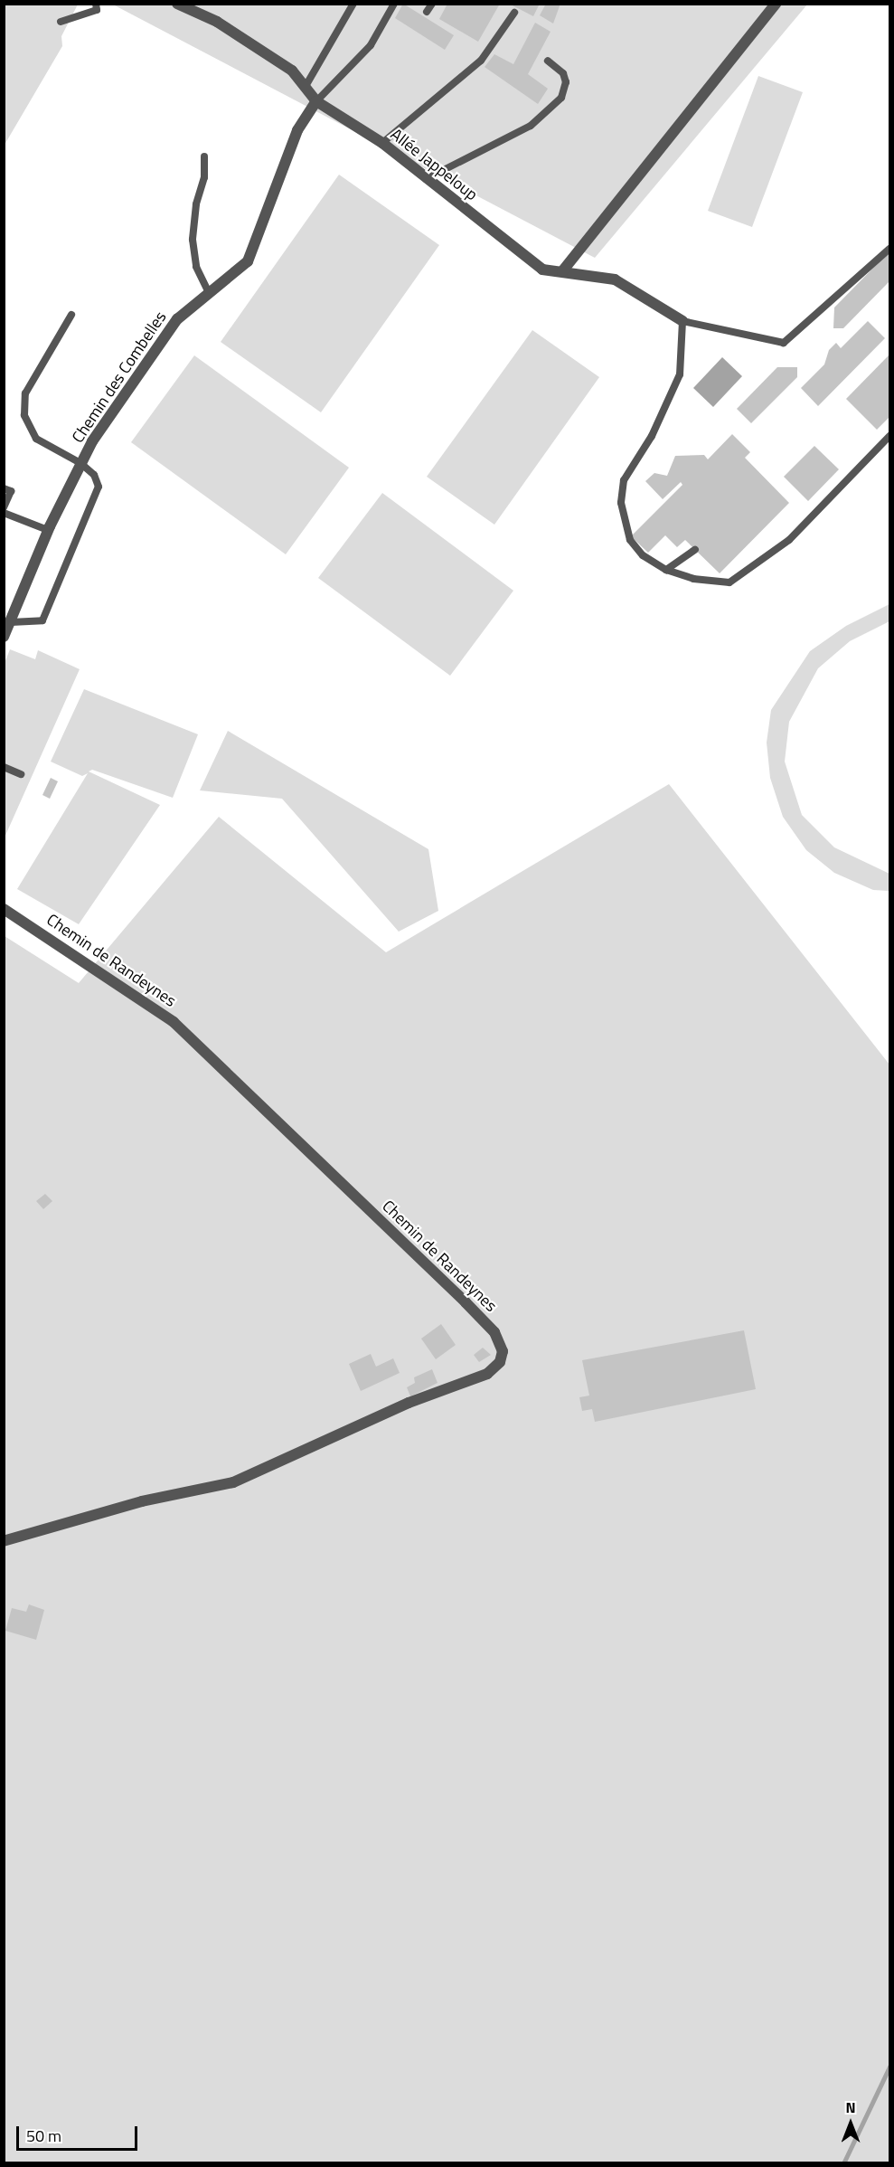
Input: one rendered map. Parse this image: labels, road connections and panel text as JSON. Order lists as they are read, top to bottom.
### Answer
{
  "streets": {
    "street": ["Allée Jappeloup", "Chemin des Combelles", "Chemin de Randeynes"]
  },
  "crossings": [
    ["Allée Jappeloup", "Chemin des Combelles"]
  ],
  "scale_bar": "50 m",
  "north": "top"
}
